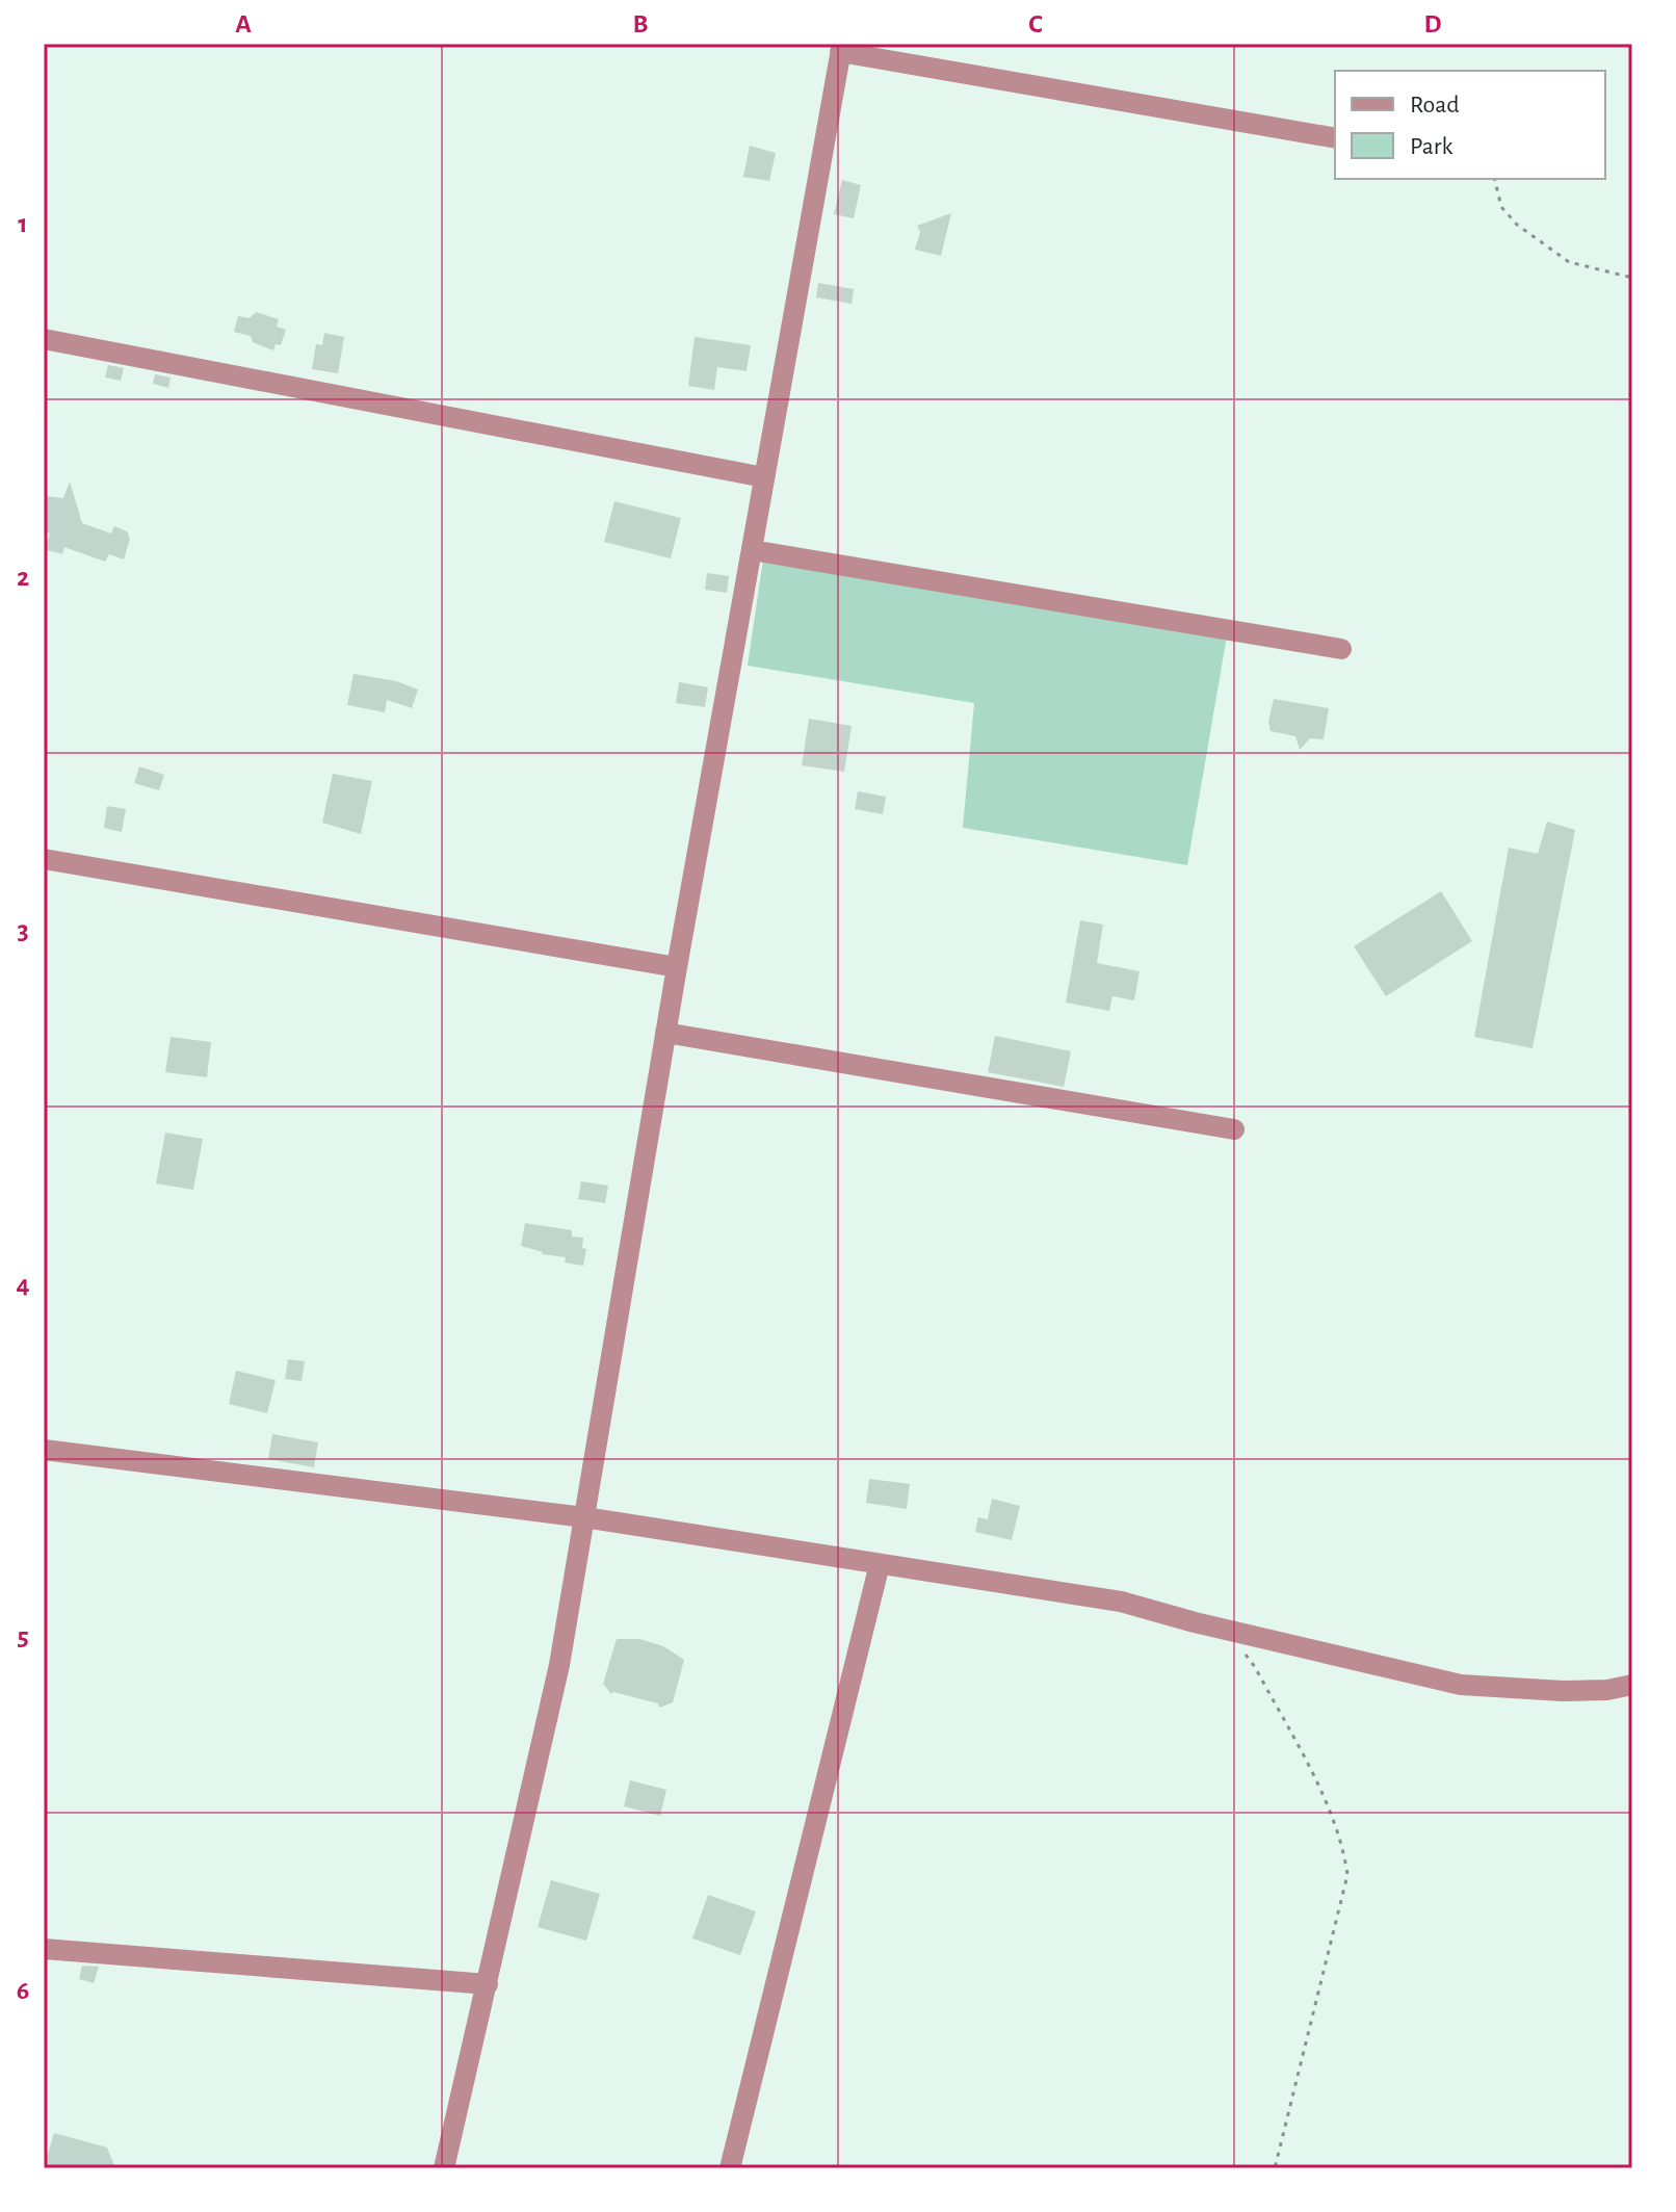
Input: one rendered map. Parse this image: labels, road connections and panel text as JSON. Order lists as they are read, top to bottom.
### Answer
{
  "legend": ["Road", "Park"],
  "grid": {
    "columns": [
      "A",
      "B",
      "C",
      "D"
    ],
    "rows": [
      "1",
      "2",
      "3",
      "4",
      "5",
      "6"
    ]
  }
}
